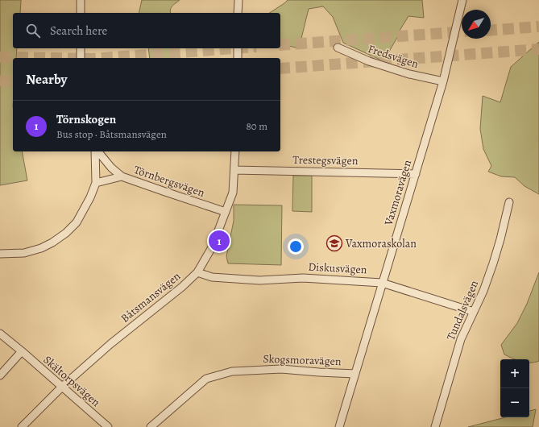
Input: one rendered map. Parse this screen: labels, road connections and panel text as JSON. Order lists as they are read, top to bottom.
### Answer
{
  "streets": {
    "street": [
      "Fredsvägen",
      "Trestegsvägen",
      "Törnbergsvägen",
      "Vaxmoravägen",
      "Diskusvägen",
      "Båtsmansvägen",
      "Tundalsvägen",
      "Skogsmoravägen",
      "Skältorpsvägen"
    ]
  },
  "crossings": [
    ["Fredsvägen", "Vaxmoravägen"],
    ["Trestegsvägen", "Vaxmoravägen"],
    ["Trestegsvägen", "Båtsmansvägen"],
    ["Törnbergsvägen", "Båtsmansvägen"],
    ["Vaxmoravägen", "Diskusvägen"],
    ["Vaxmoravägen", "Skogsmoravägen"],
    ["Diskusvägen", "Båtsmansvägen"],
    ["Diskusvägen", "Tundalsvägen"],
    ["Båtsmansvägen", "Skältorpsvägen"]
  ],
  "places": {
    "school or university": ["Vaxmoraskolan"]
  },
  "north": "bottom left",
  "page": {
    "search": "Search here",
    "heading": "Nearby",
    "list": [
      {
        "mark": "1",
        "name": "Törnskogen",
        "note": "Bus stop · Båtsmansvägen",
        "value": "80 m"
      }
    ],
    "pins": "1",
    "map_buttons": ["+", "−"]
  }
}
